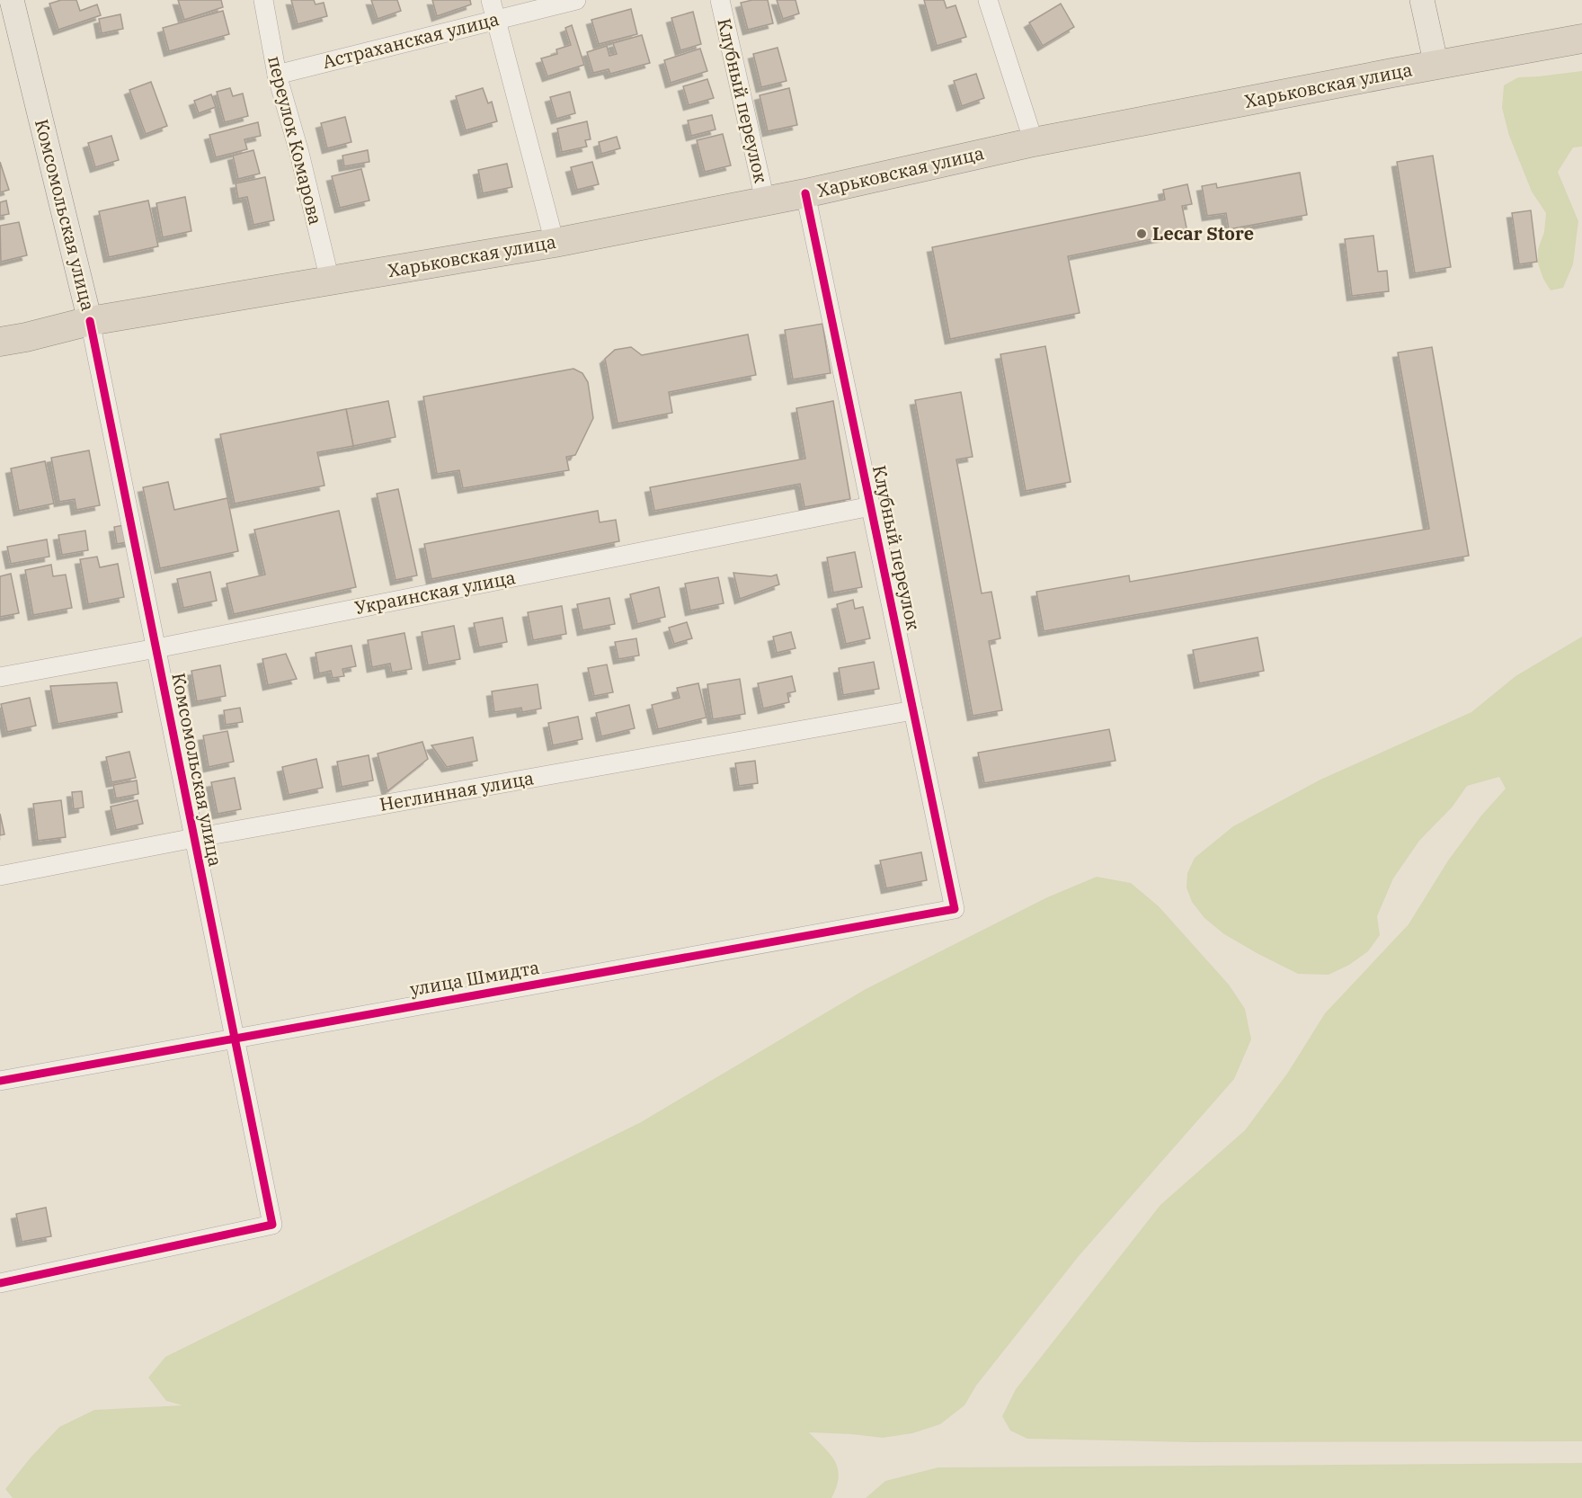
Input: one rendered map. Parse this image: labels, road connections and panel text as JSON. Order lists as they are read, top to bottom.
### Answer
{
  "streets": {
    "highway": ["Харьковская улица"],
    "main road": ["Комсомольская улица"],
    "street": [
      "Астраханская улица",
      "Клубный переулок",
      "переулок Комарова",
      "Украинская улица",
      "Неглинная улица",
      "улица Шмидта"
    ]
  },
  "crossings": [
    ["Астраханская улица", "переулок Комарова"],
    ["Харьковская улица", "Клубный переулок"],
    ["Харьковская улица", "переулок Комарова"],
    ["Харьковская улица", "Комсомольская улица"],
    ["Клубный переулок", "Украинская улица"],
    ["Клубный переулок", "Неглинная улица"],
    ["Клубный переулок", "улица Шмидта"],
    ["Комсомольская улица", "Украинская улица"],
    ["Комсомольская улица", "Неглинная улица"],
    ["Комсомольская улица", "улица Шмидта"]
  ],
  "places": ["Lecar Store"]
}
